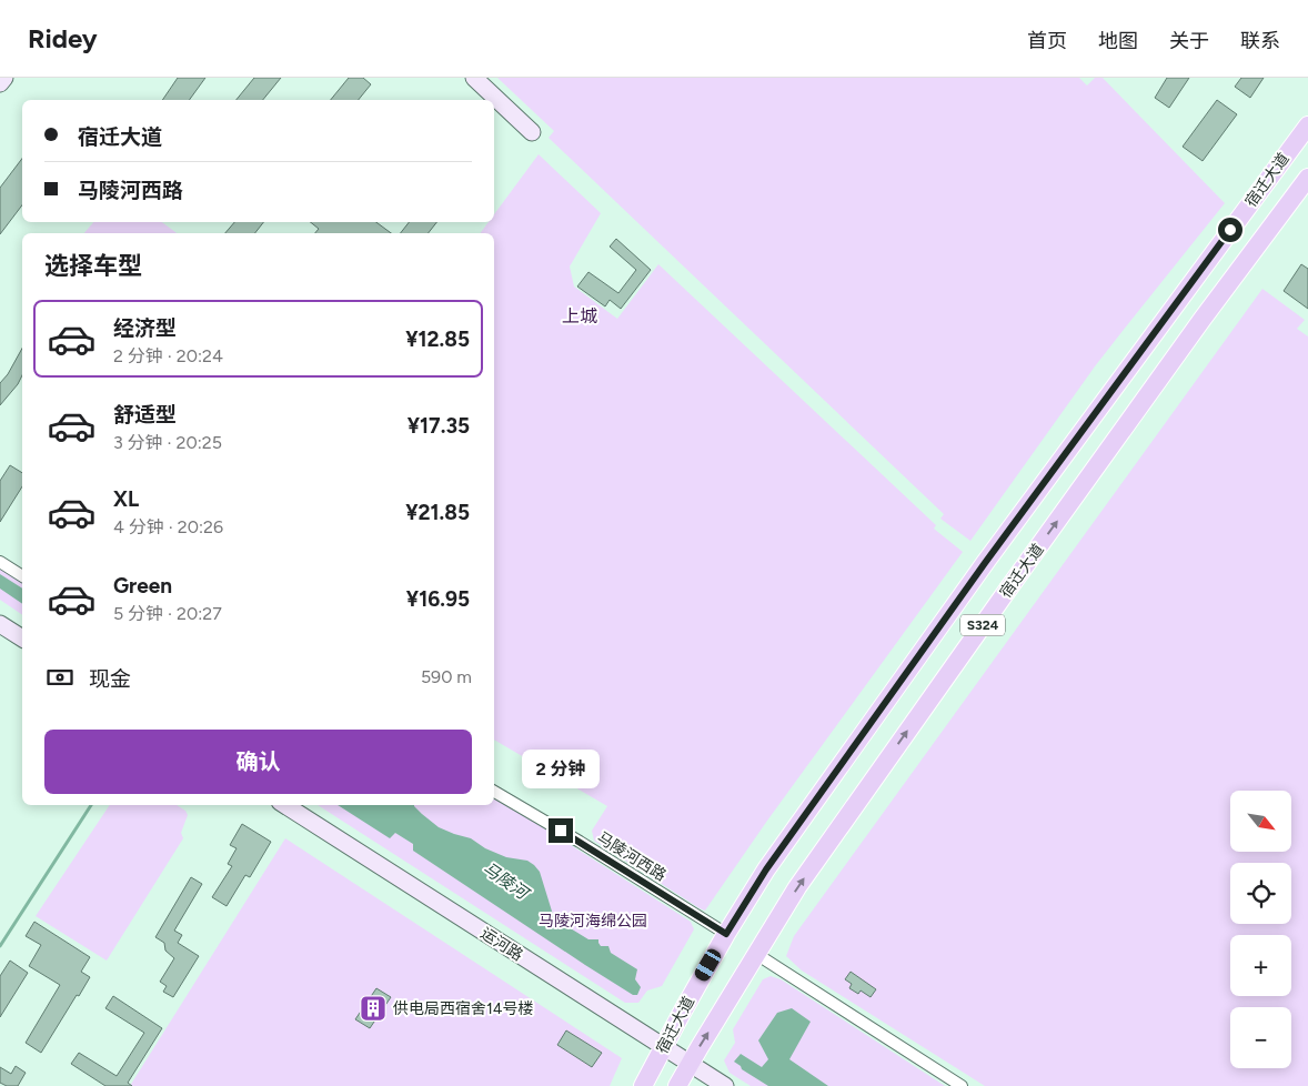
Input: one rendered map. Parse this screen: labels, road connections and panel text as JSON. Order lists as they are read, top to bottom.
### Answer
{
  "streets": {
    "main road": ["宿迁大道", "S324"],
    "street": ["马陵河西路", "运河路"]
  },
  "crossings": [
    ["宿迁大道", "马陵河西路"],
    ["宿迁大道", "运河路"]
  ],
  "districts": ["上城"],
  "water": ["马陵河"],
  "parks": ["马陵河海绵公园"],
  "places": {
    "building": ["供电局西宿舍14号楼"]
  },
  "north": "bottom right",
  "page": {
    "header": "Ridey",
    "nav": [
      "首页",
      "地图",
      "关于",
      "联系"
    ],
    "banner": ["宿迁大道", "马陵河西路"],
    "heading": "选择车型",
    "list": [
      {
        "name": "经济型",
        "note": "2 分钟 · 20:24",
        "value": "¥12.85"
      },
      {
        "name": "舒适型",
        "note": "3 分钟 · 20:25",
        "value": "¥17.35"
      },
      {
        "name": "XL",
        "note": "4 分钟 · 20:26",
        "value": "¥21.85"
      },
      {
        "name": "Green",
        "note": "5 分钟 · 20:27",
        "value": "¥16.95"
      }
    ],
    "pay": ["现金", "590 m"],
    "buttons": "确认",
    "bubble": "2 分钟",
    "map_buttons": ["+", "−"]
  }
}
